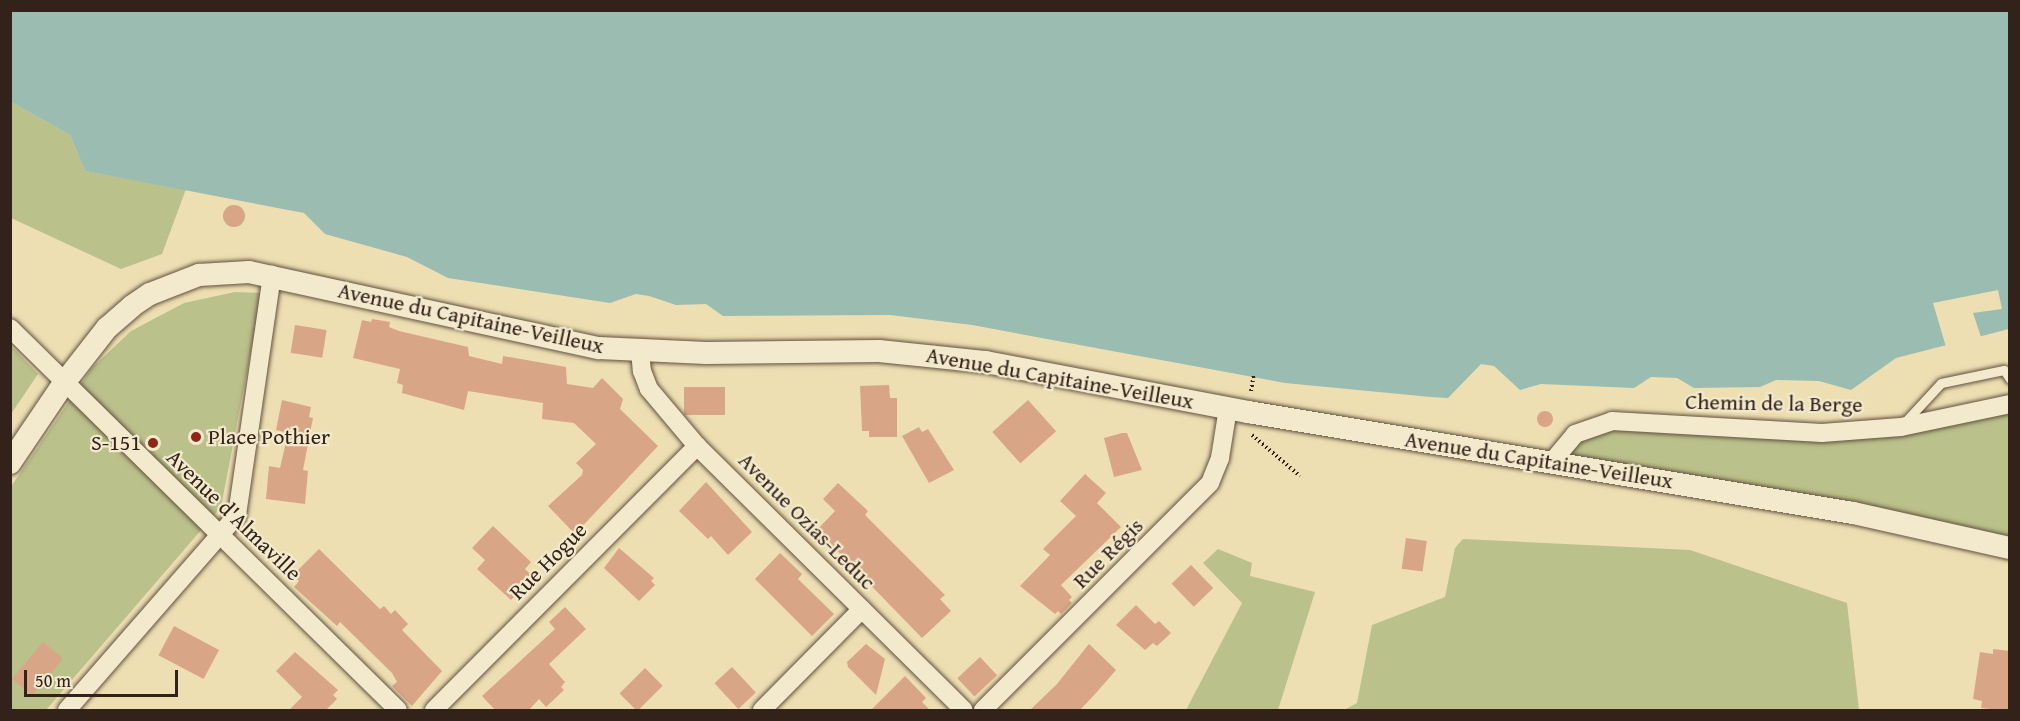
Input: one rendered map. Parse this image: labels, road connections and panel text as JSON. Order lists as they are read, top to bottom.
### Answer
{
  "streets": {
    "street": [
      "Avenue du Capitaine-Veilleux",
      "Chemin de la Berge",
      "Avenue d'Almaville",
      "Avenue Ozias-Leduc",
      "Rue Régis",
      "Rue Hogue"
    ]
  },
  "crossings": [
    ["Avenue du Capitaine-Veilleux", "Chemin de la Berge"],
    ["Avenue du Capitaine-Veilleux", "Avenue d'Almaville"],
    ["Avenue du Capitaine-Veilleux", "Avenue Ozias-Leduc"],
    ["Avenue du Capitaine-Veilleux", "Rue Régis"],
    ["Avenue Ozias-Leduc", "Rue Hogue"]
  ],
  "places": ["Place Pothier", "S-151"],
  "scale_bar": "50 m"
}
